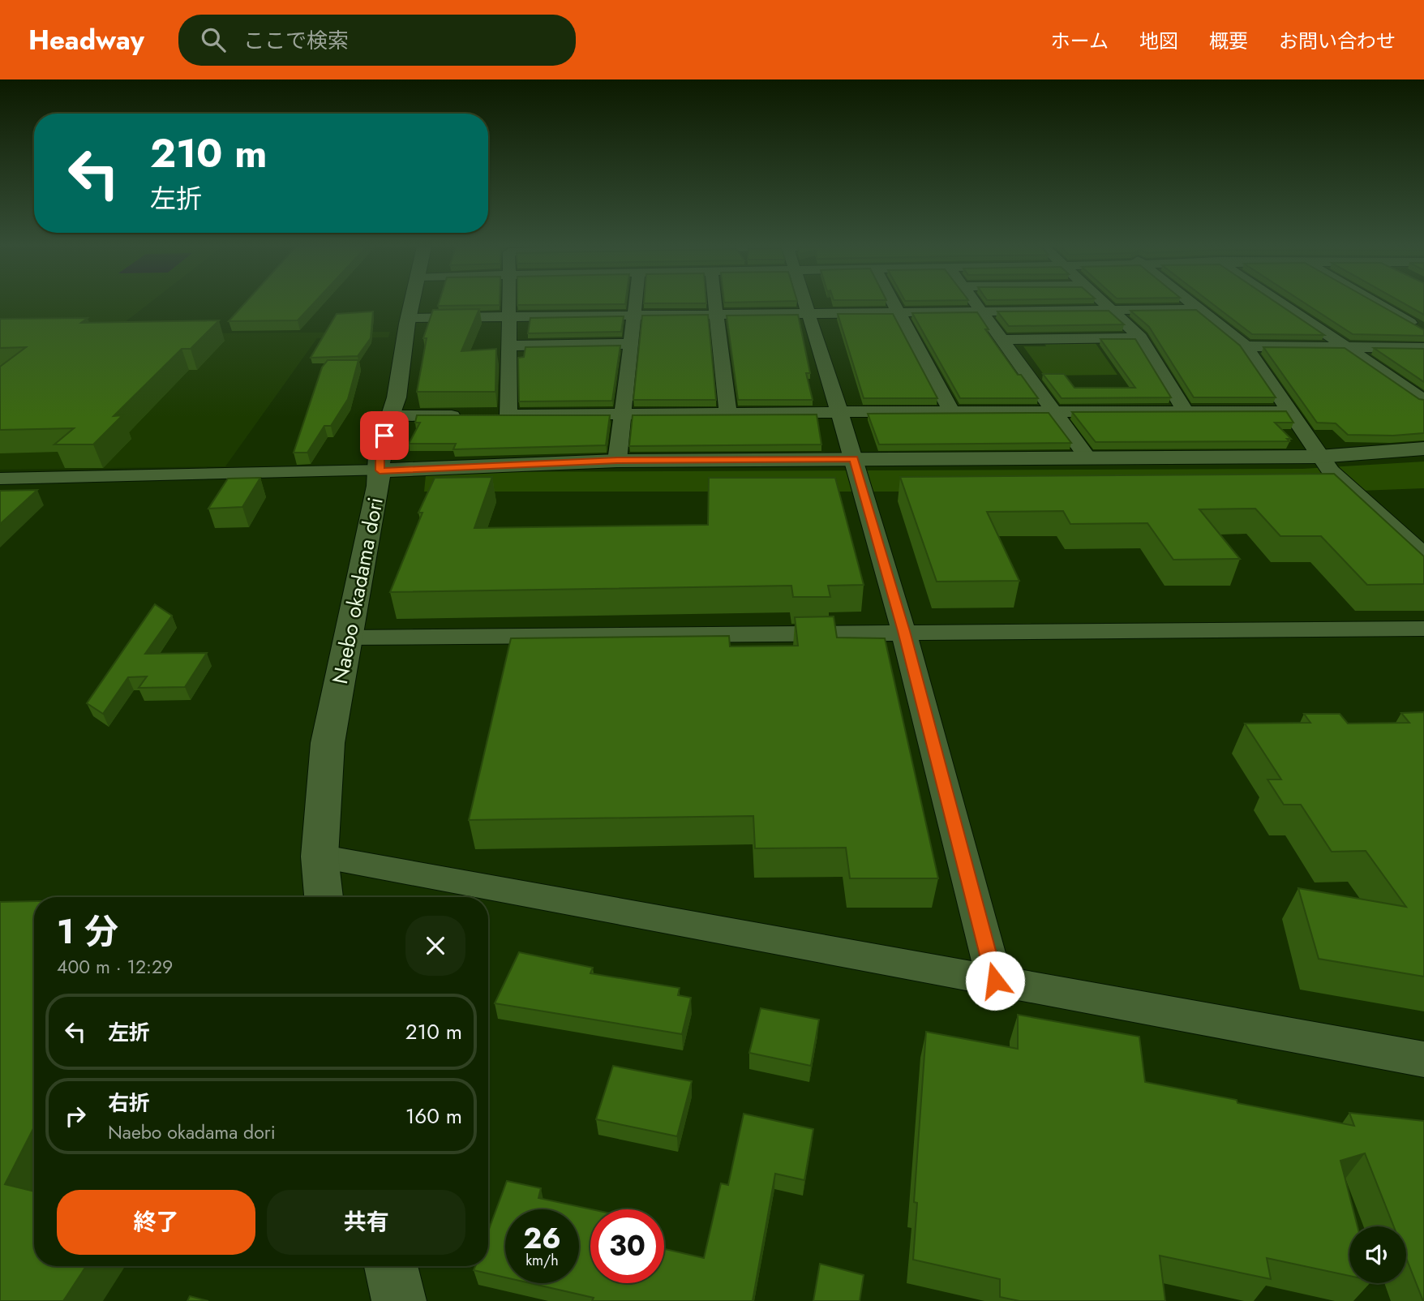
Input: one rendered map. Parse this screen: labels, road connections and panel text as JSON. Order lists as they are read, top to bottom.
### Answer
{
  "streets": {
    "street": ["Naebo okadama dori"]
  },
  "page": {
    "header": "Headway",
    "search": "ここで検索",
    "nav": [
      "ホーム",
      "地図",
      "概要",
      "お問い合わせ"
    ],
    "turn": ["210 m", "左折"],
    "heading": ["1 分", "400 m · 12:29"],
    "list": [
      {
        "name": "左折",
        "value": "210 m"
      },
      {
        "name": "右折",
        "note": "Naebo okadama dori",
        "value": "160 m"
      }
    ],
    "buttons": ["終了", "共有"],
    "speed": "26 km/h",
    "limit": "30"
  }
}
